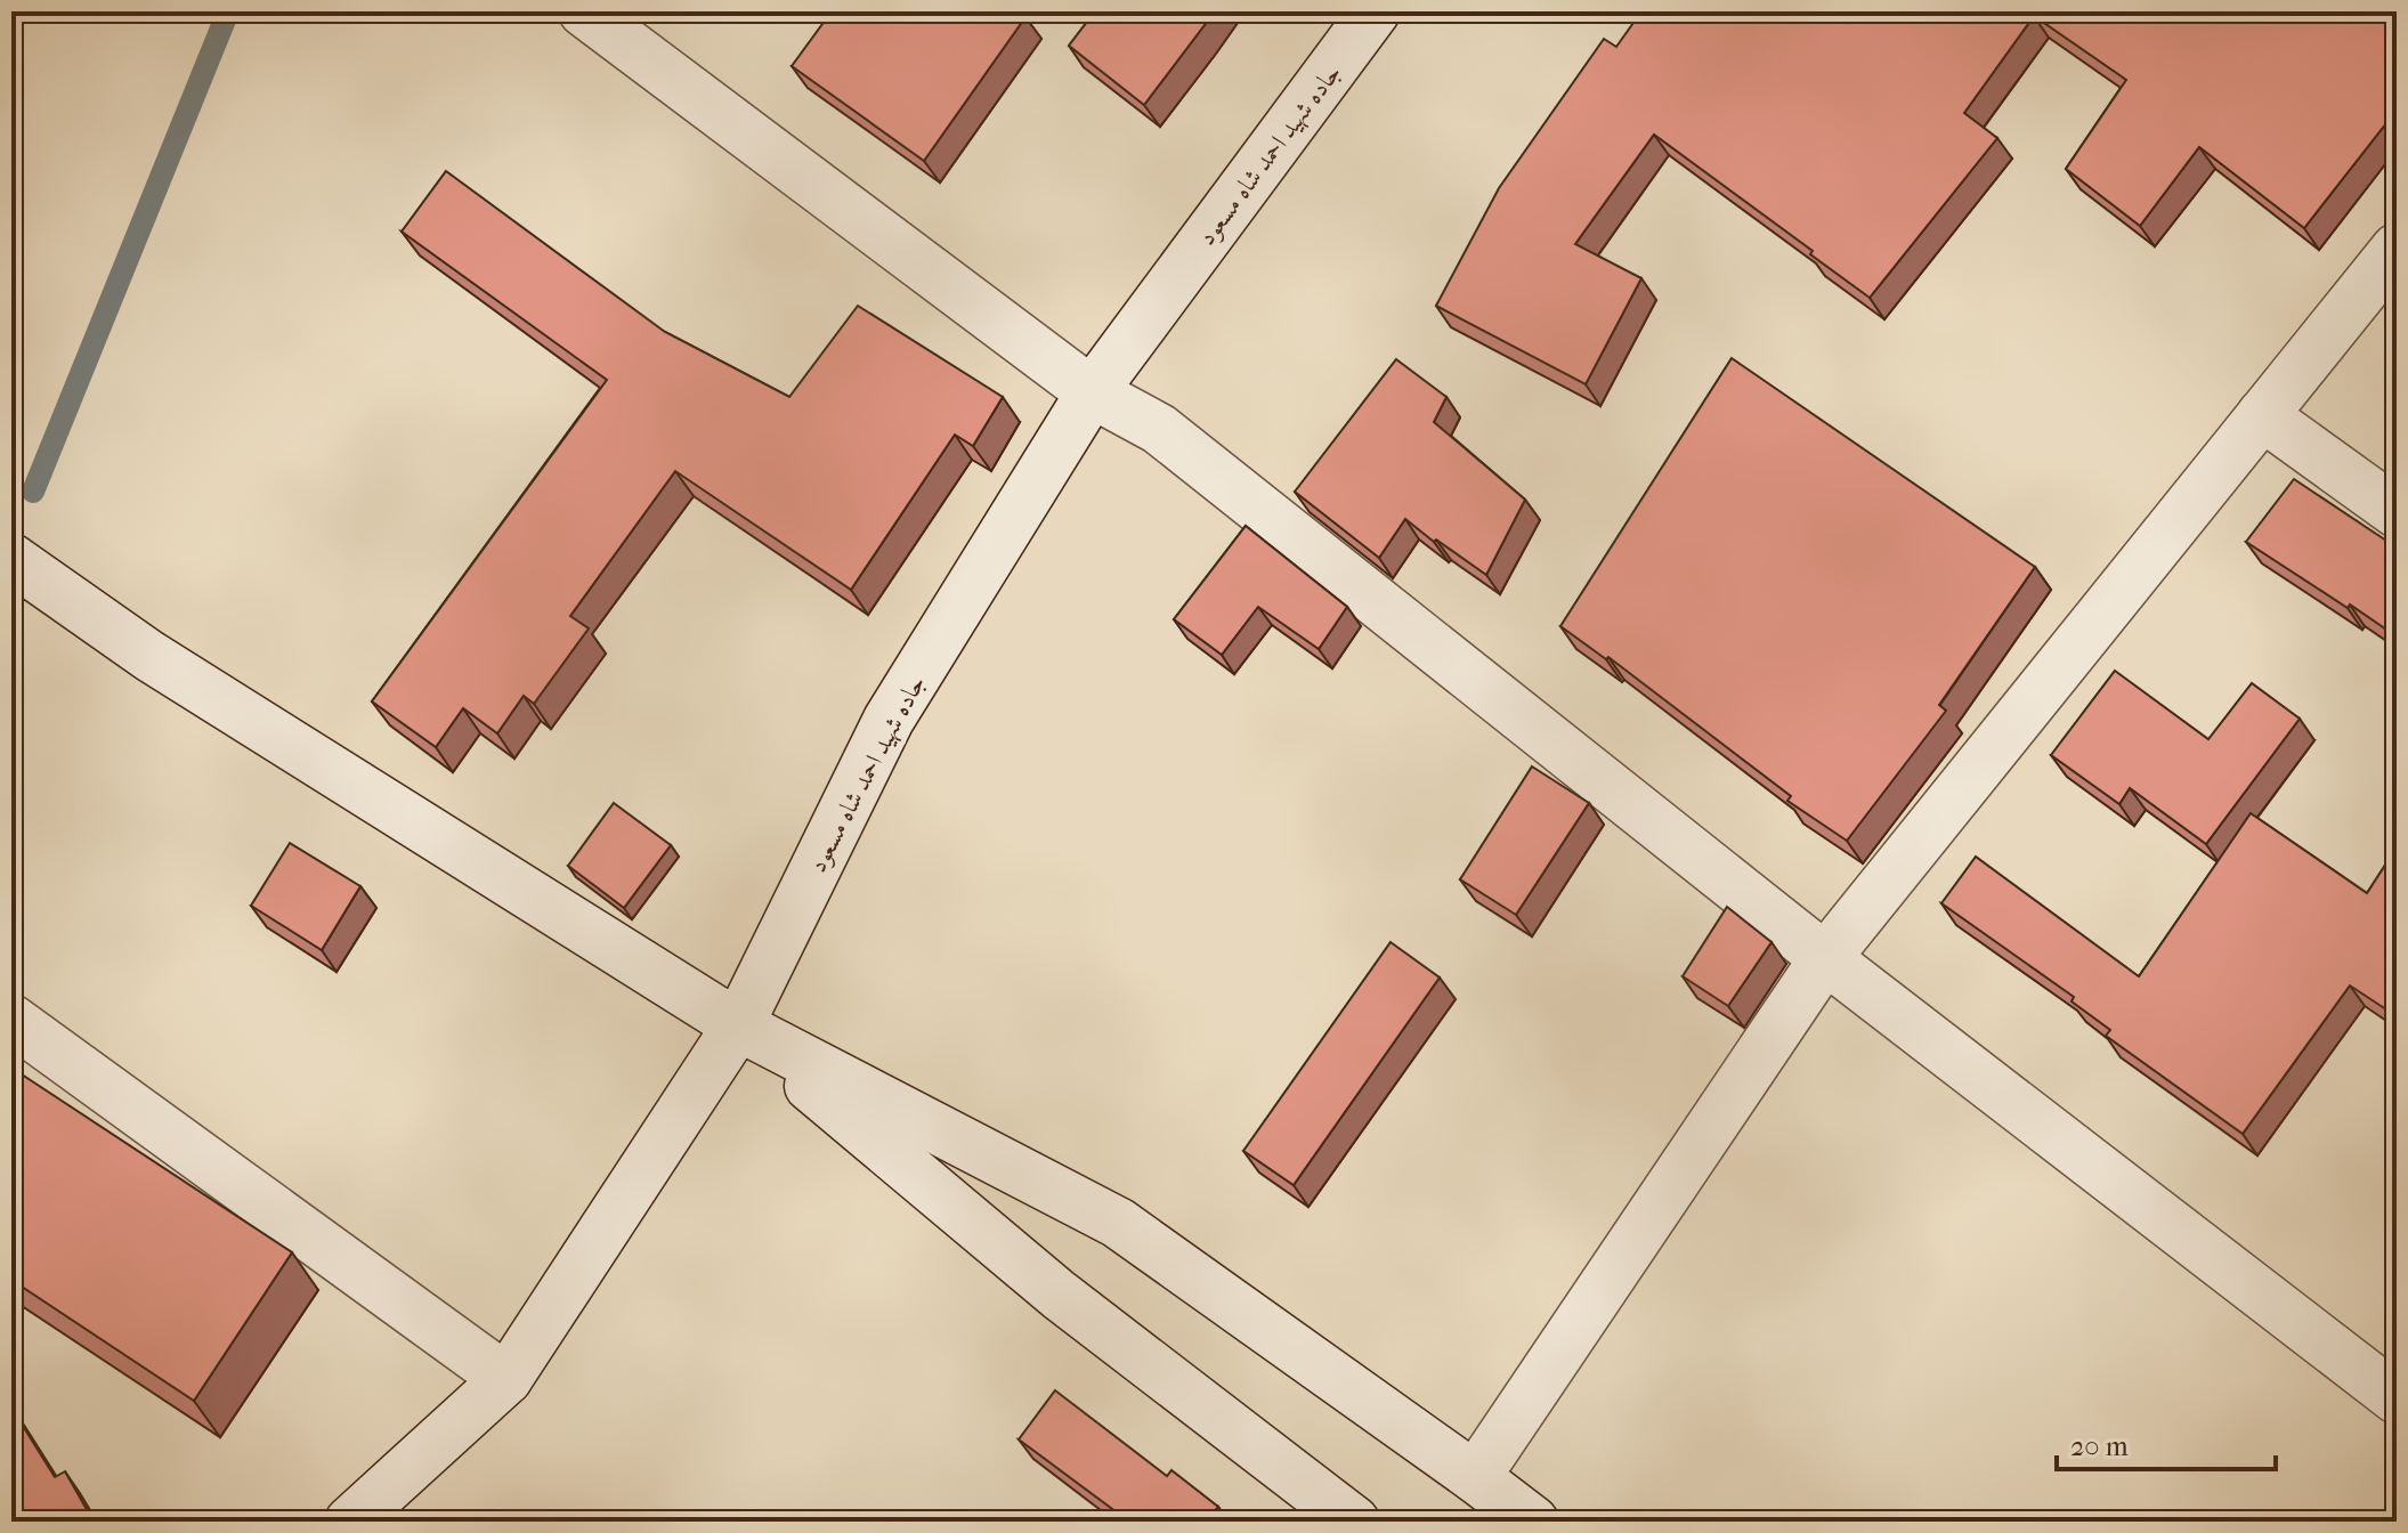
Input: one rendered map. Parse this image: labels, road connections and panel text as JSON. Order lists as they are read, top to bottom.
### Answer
{
  "streets": {
    "street": ["جاده شهيد احمد شاه مسعود"]
  },
  "scale_bar": "20 m"
}
